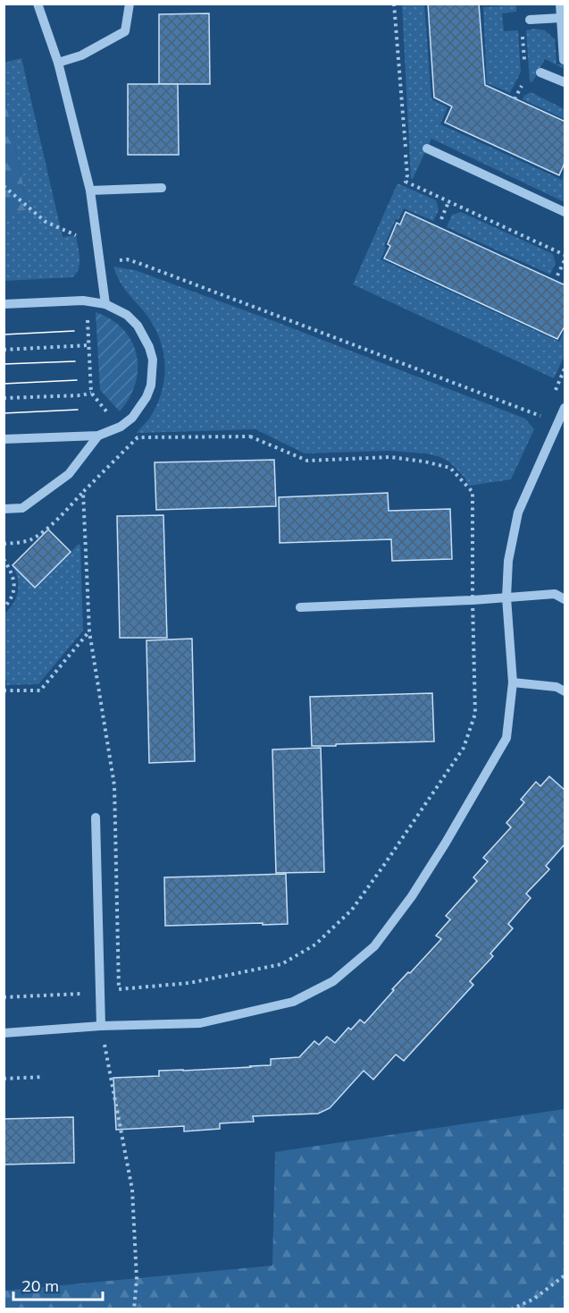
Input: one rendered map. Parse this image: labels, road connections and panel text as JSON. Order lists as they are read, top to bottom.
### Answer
{
  "scale_bar": "20 m"
}
